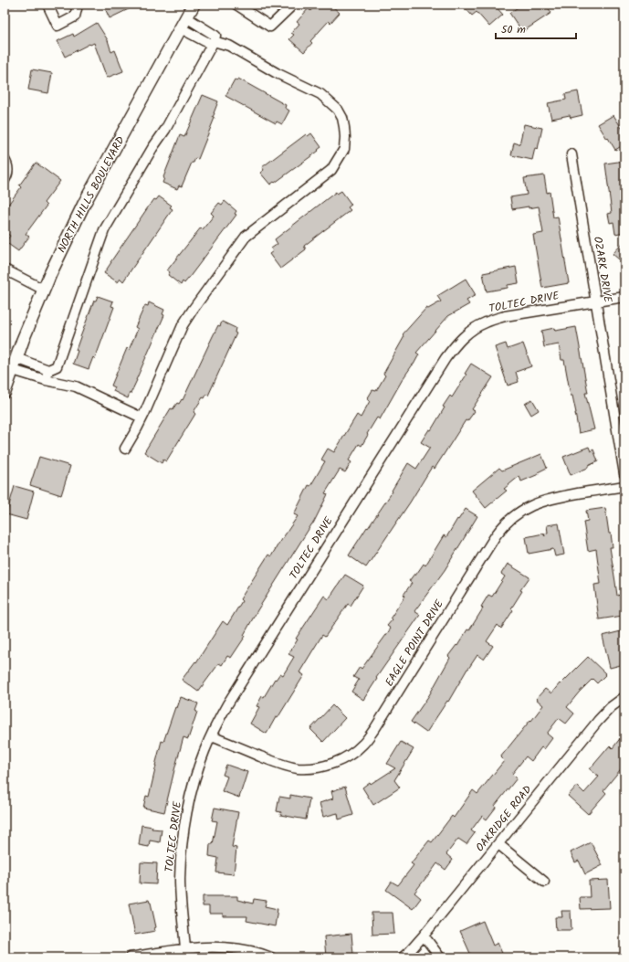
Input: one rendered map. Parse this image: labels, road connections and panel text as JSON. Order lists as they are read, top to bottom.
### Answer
{
  "streets": {
    "street": [
      "NORTH HILLS BOULEVARD",
      "OZARK DRIVE",
      "TOLTEC DRIVE",
      "EAGLE POINT DRIVE",
      "OAKRIDGE ROAD"
    ]
  },
  "crossings": [
    ["OZARK DRIVE", "TOLTEC DRIVE"],
    ["TOLTEC DRIVE", "EAGLE POINT DRIVE"]
  ],
  "scale_bar": "50 m"
}
